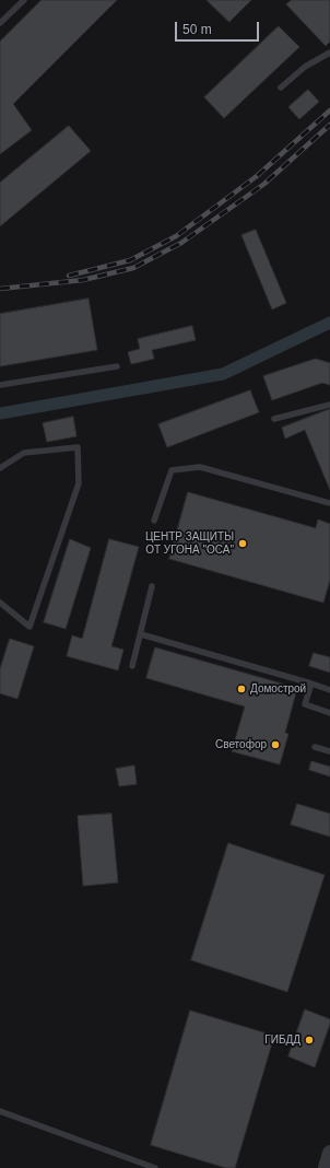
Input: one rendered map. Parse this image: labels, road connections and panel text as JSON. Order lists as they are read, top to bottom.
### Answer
{
  "places": [
    "ЦЕНТР ЗАЩИТЫ ОТ УГОНА \"ОСА\"",
    "Домострой",
    "Светофор",
    "ГИБДД"
  ],
  "scale_bar": "50 m"
}
